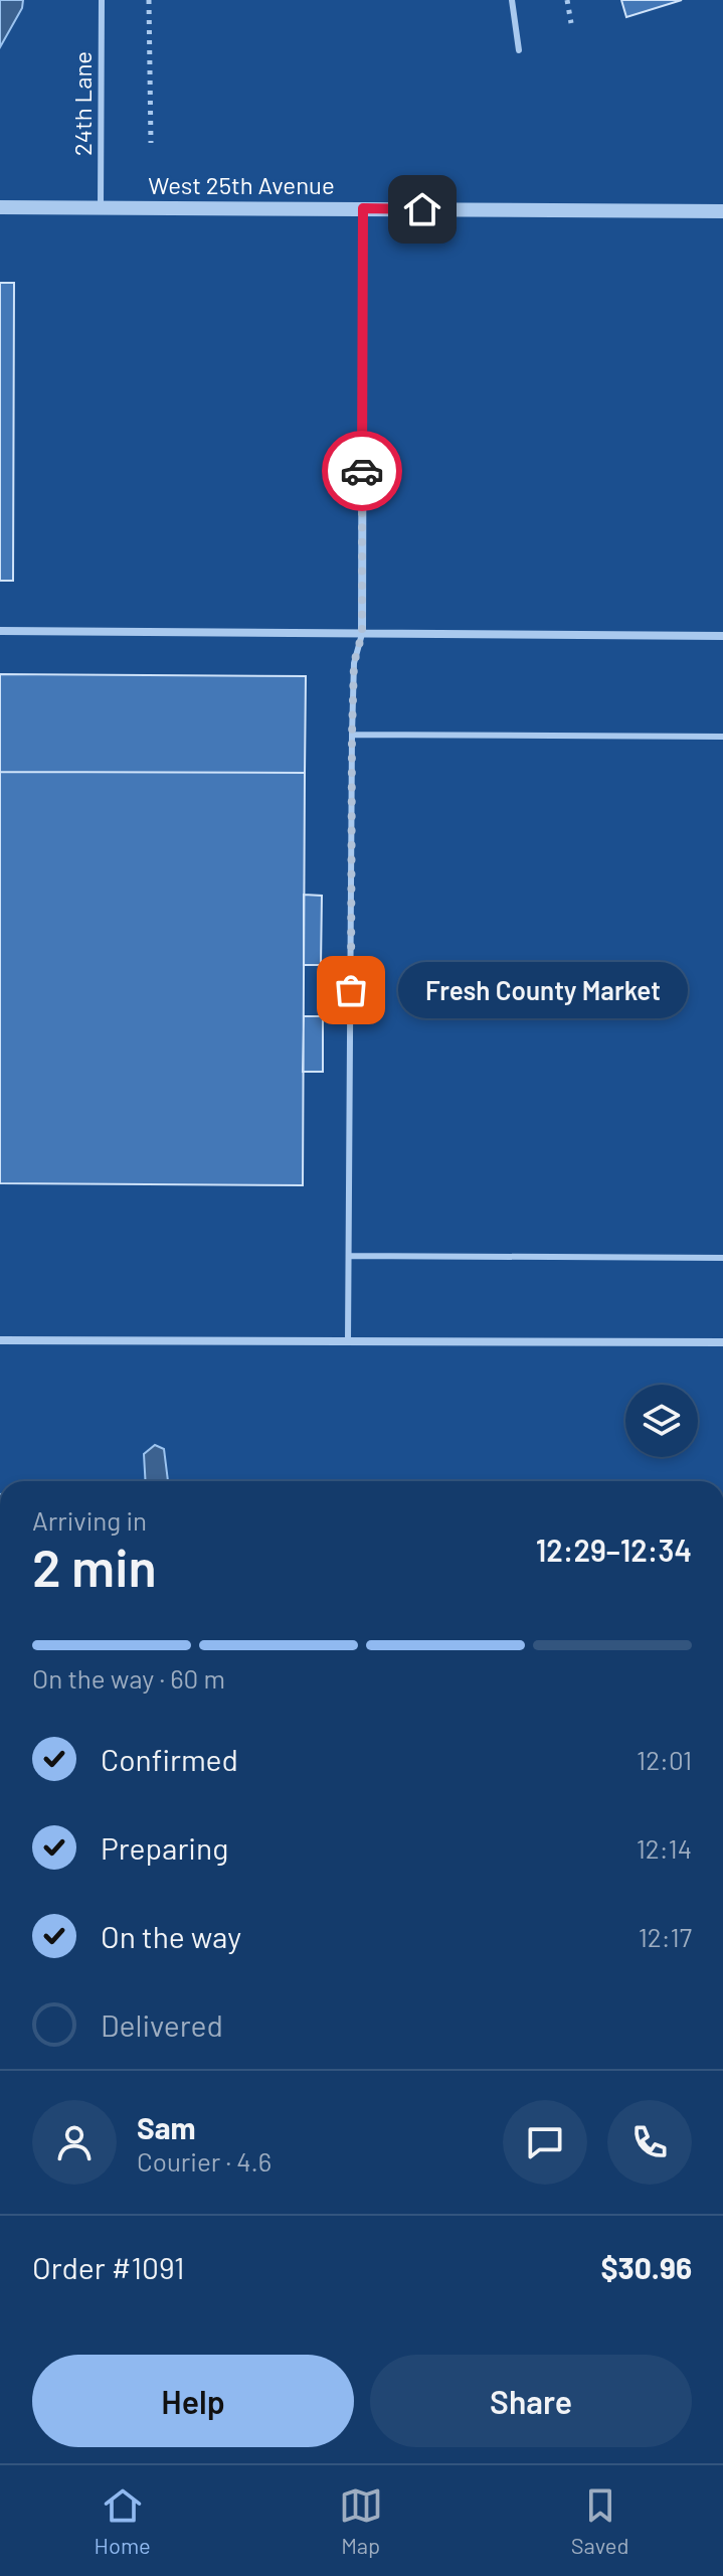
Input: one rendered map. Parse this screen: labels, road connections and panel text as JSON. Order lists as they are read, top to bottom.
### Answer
{
  "streets": {
    "street": ["West 25th Avenue"],
    "lane": ["24th Lane"]
  },
  "crossings": [
    ["24th Lane", "West 25th Avenue"]
  ],
  "places": ["Fresh County Market"],
  "page": {
    "bubble": "Fresh County Market",
    "heading": ["2 min", "Arriving in", "12:29–12:34"],
    "panel": [
      "Sam",
      "Courier · 4.6",
      "Order #1091",
      "$30.96"
    ],
    "bar": "On the way · 60 m",
    "list": [
      ["Confirmed", "12:01"],
      ["Preparing", "12:14"],
      ["On the way", "12:17"],
      "Delivered"
    ],
    "buttons": ["Help", "Share"],
    "tabs": ["Home", "Map", "Saved"]
  }
}
